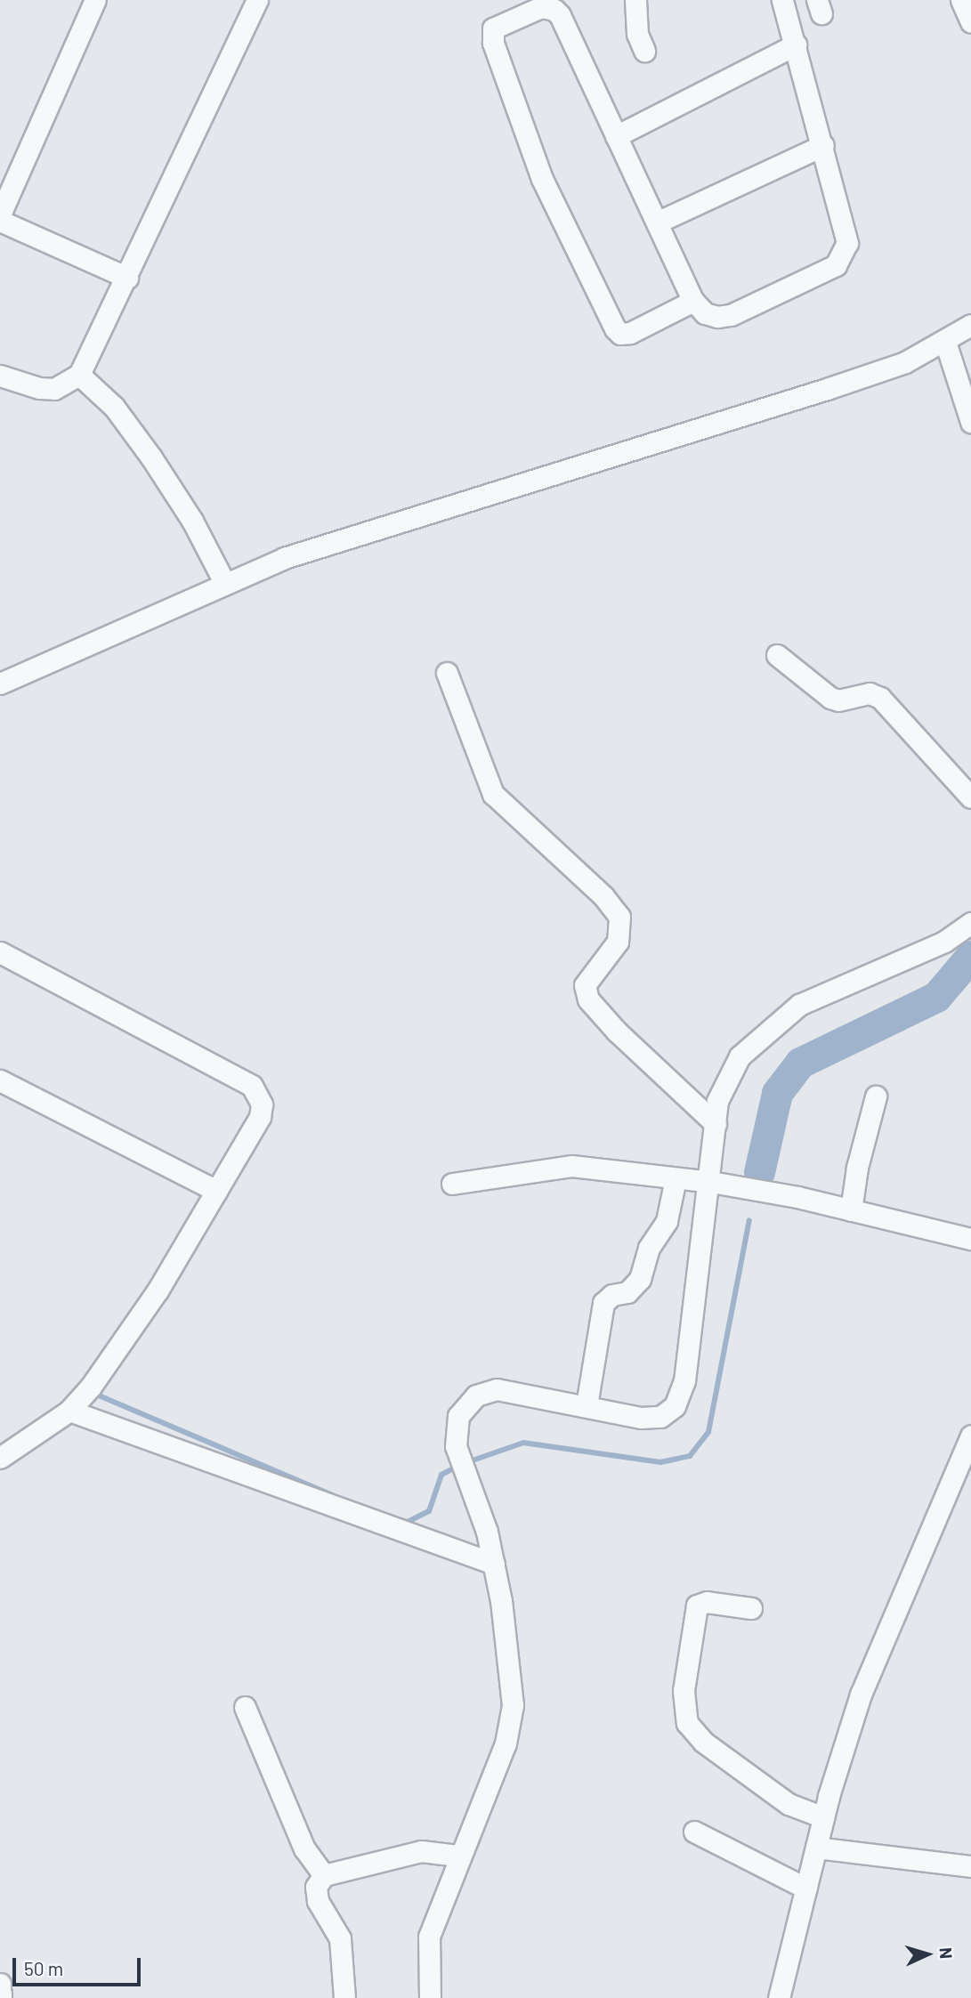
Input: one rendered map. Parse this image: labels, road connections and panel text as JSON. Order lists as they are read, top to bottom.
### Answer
{
  "scale_bar": "50 m",
  "north": "right"
}
